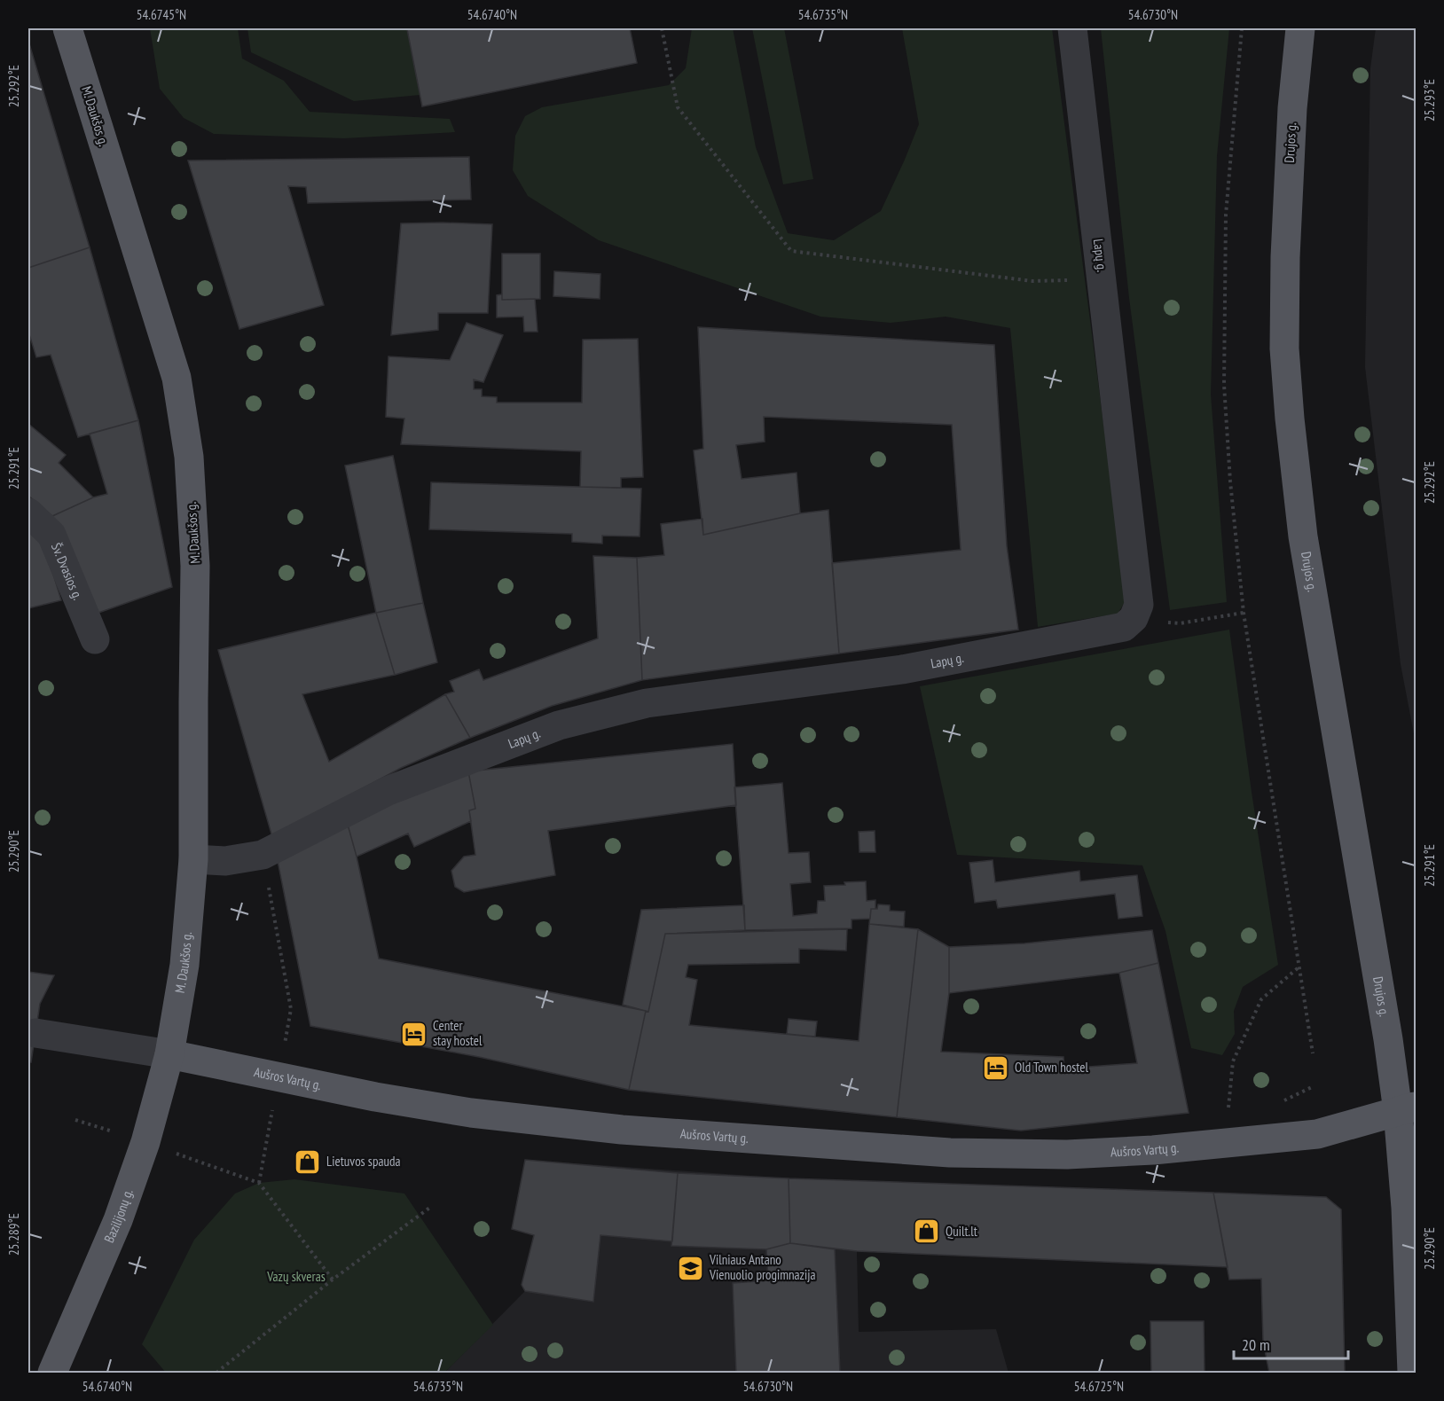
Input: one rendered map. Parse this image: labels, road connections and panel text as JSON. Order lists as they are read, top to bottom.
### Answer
{
  "streets": {
    "main road": [
      "M. Daukšos g.",
      "Drujos g.",
      "Aušros Vartų g.",
      "Bazilijonų g."
    ],
    "street": ["Lapų g.", "Šv. Dvasios g."]
  },
  "crossings": [
    ["M. Daukšos g.", "Lapų g."],
    ["M. Daukšos g.", "Aušros Vartų g."],
    ["M. Daukšos g.", "Bazilijonų g."],
    ["Drujos g.", "Aušros Vartų g."],
    ["Aušros Vartų g.", "Bazilijonų g."]
  ],
  "parks": ["Vazų skveras"],
  "places": {
    "hotel": ["Center stay hostel", "Old Town hostel"],
    "shop": ["Lietuvos spauda", "Quilt.lt"],
    "school or university": ["Vilniaus Antano Vienuolio progimnazija"]
  },
  "scale_bar": "20 m",
  "coordinates": [
    "54.6745°N",
    "54.6740°N",
    "54.6735°N",
    "54.6730°N",
    "25.292°E",
    "25.293°E",
    "25.291°E",
    "25.290°E",
    "25.289°E",
    "54.6725°N"
  ]
}
